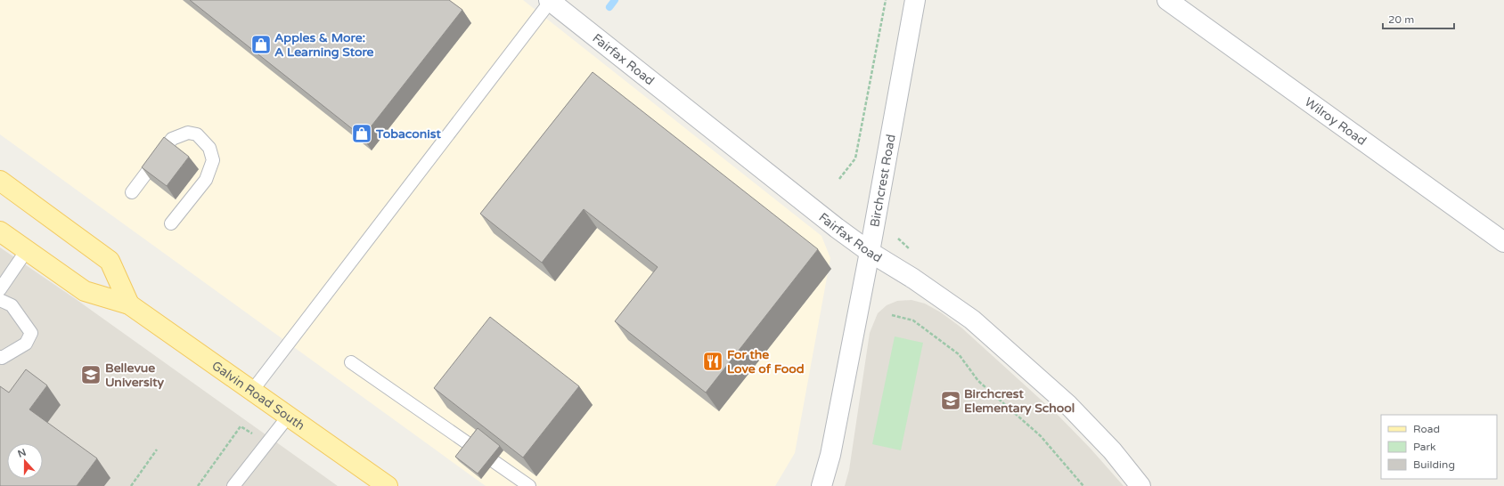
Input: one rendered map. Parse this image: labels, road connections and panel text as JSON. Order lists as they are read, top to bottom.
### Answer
{
  "streets": {
    "main road": ["Galvin Road South"],
    "street": ["Fairfax Road", "Wilroy Road", "Birchcrest Road"]
  },
  "crossings": [
    ["Fairfax Road", "Birchcrest Road"]
  ],
  "places": {
    "shop": ["Apples & More: A Learning Store", "Tobaconist"],
    "restaurant": ["For the Love of Food"],
    "school or university": ["Bellevue University", "Birchcrest Elementary School"]
  },
  "legend": ["Road", "Park", "Building"],
  "scale_bar": "20 m",
  "north": "top"
}
